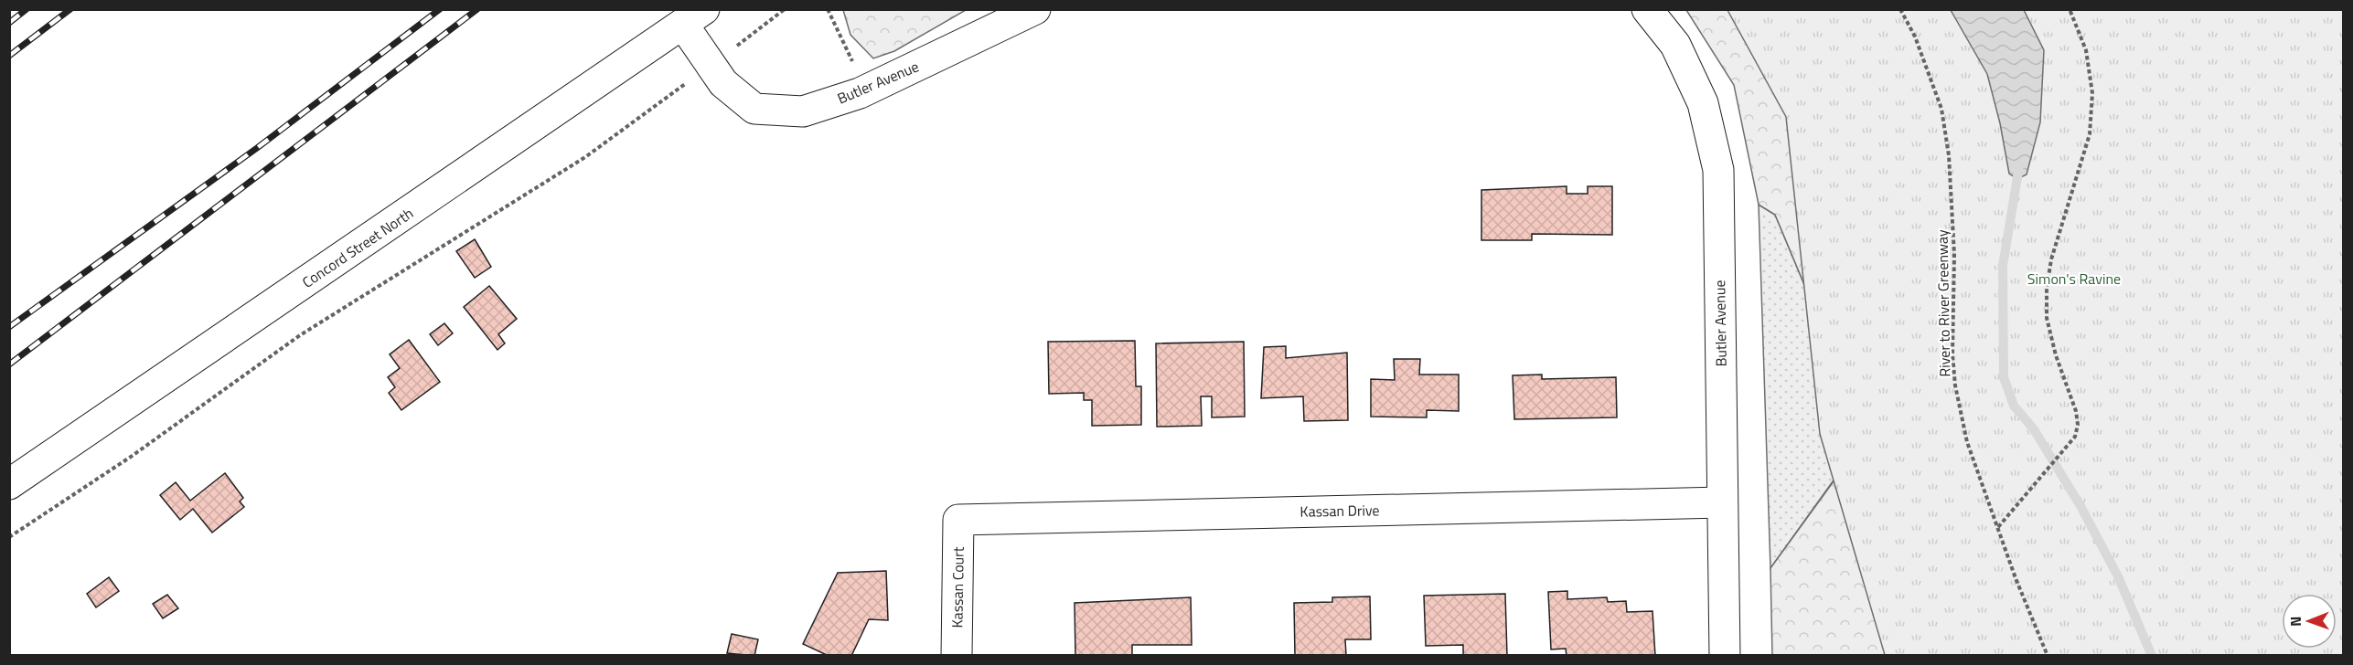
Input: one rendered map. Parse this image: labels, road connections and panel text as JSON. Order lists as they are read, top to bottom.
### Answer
{
  "streets": {
    "street": [
      "Butler Avenue",
      "Concord Street North",
      "Kassan Drive",
      "Kassan Court"
    ],
    "path": ["River to River Greenway"]
  },
  "crossings": [
    ["Butler Avenue", "Concord Street North"],
    ["Butler Avenue", "Kassan Drive"],
    ["Kassan Drive", "Kassan Court"]
  ],
  "parks": ["Simon's Ravine"],
  "north": "left"
}
